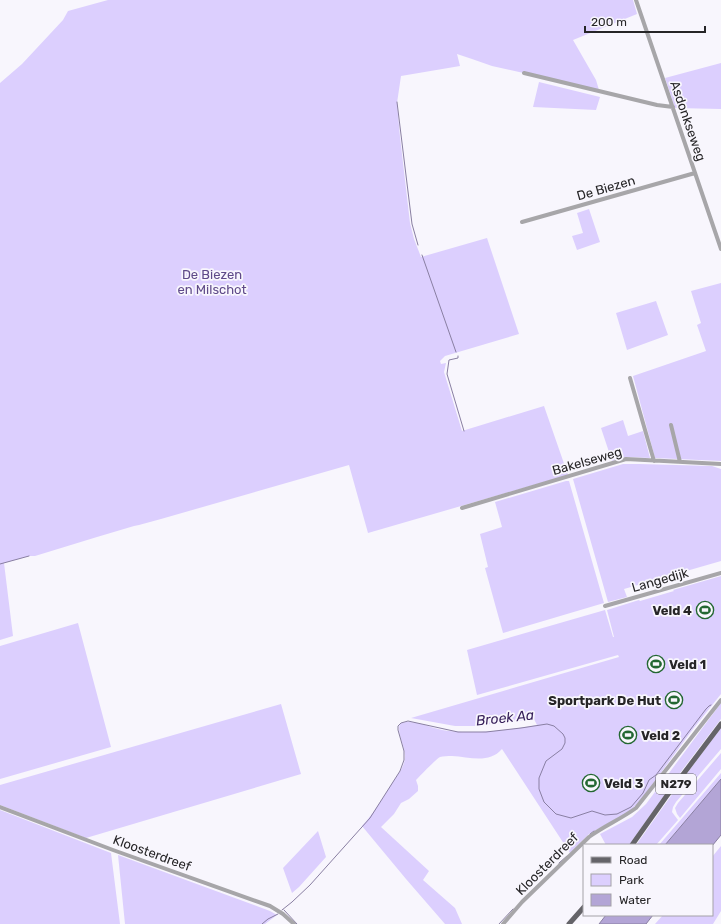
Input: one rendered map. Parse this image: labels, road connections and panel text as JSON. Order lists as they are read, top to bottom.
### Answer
{
  "streets": {
    "main road": ["N279"],
    "street": [
      "Asdonkseweg",
      "De Biezen",
      "Bakelseweg",
      "Langedijk",
      "Kloosterdreef"
    ]
  },
  "crossings": [
    ["Asdonkseweg", "De Biezen"]
  ],
  "water": ["Broek Aa"],
  "parks": ["De Biezen en Milschot"],
  "places": {
    "sports": [
      "Veld 4",
      "Veld 1",
      "Sportpark De Hut",
      "Veld 2",
      "Veld 3"
    ]
  },
  "legend": ["Road", "Park", "Water"],
  "scale_bar": "200 m"
}
